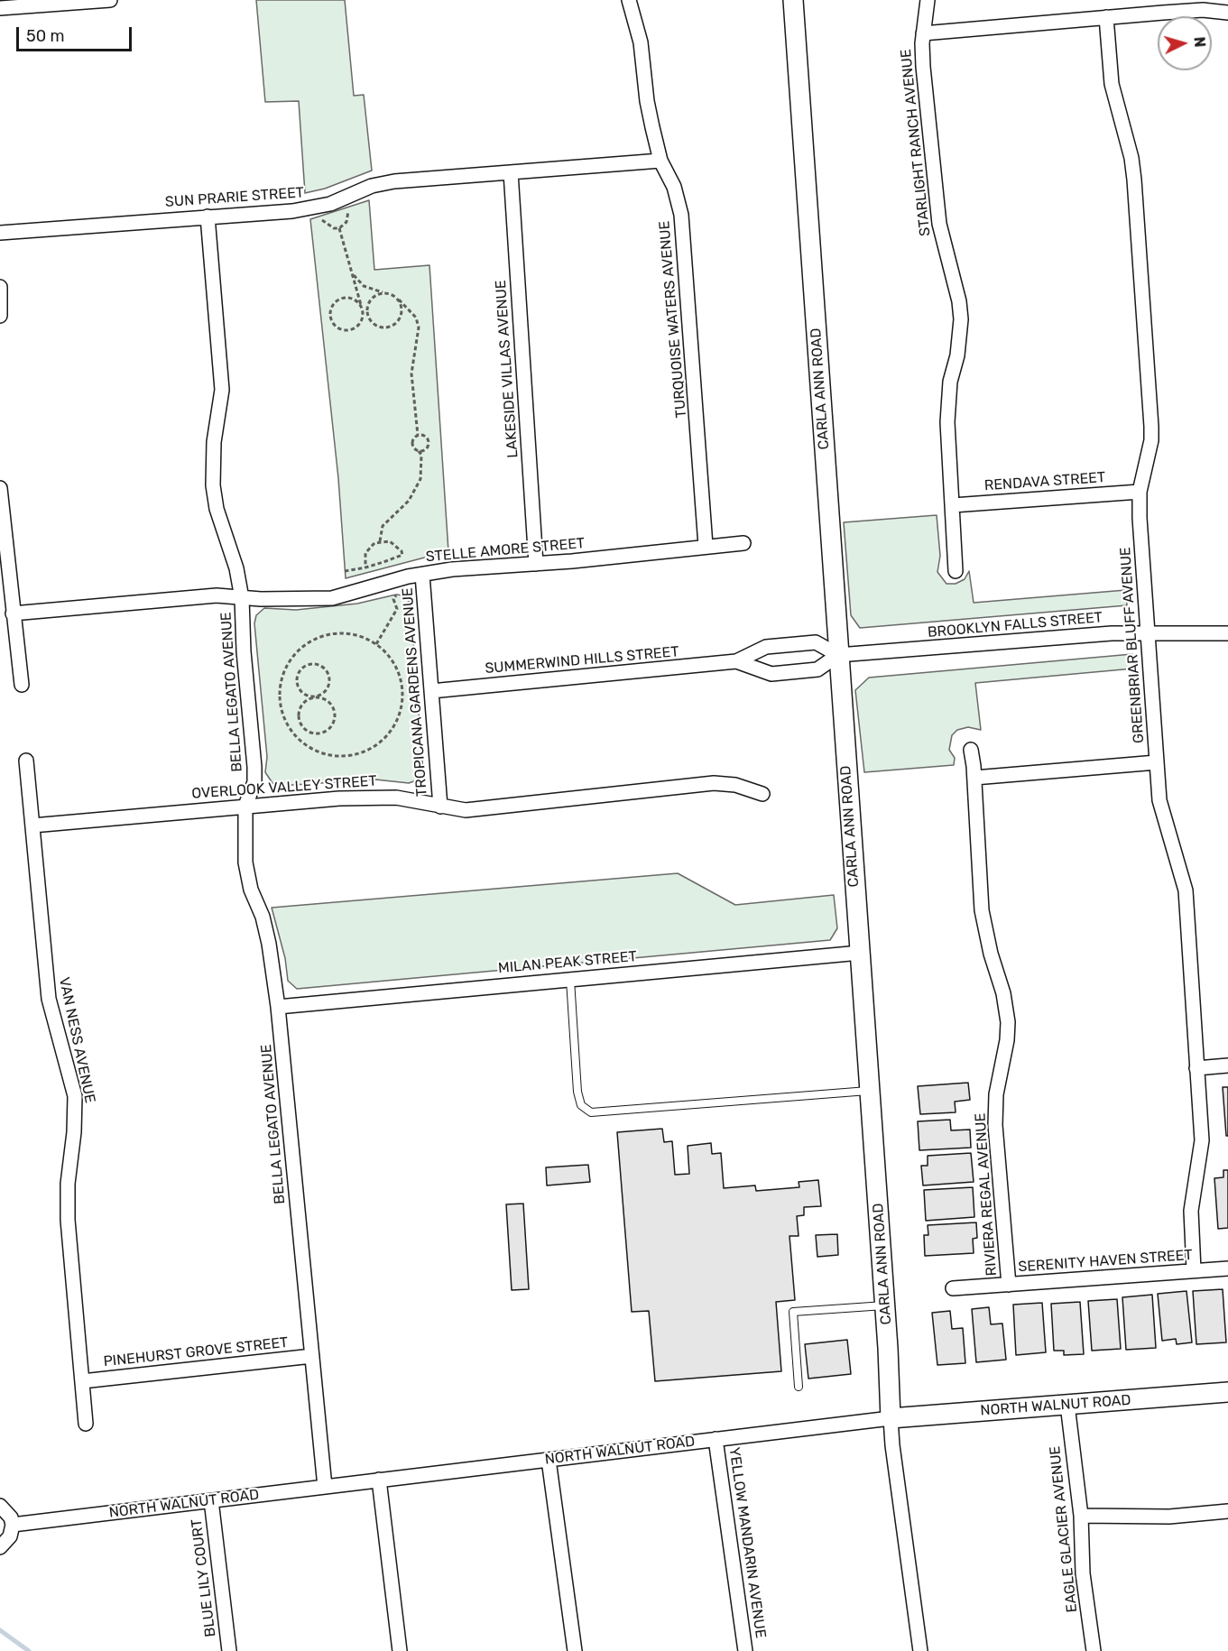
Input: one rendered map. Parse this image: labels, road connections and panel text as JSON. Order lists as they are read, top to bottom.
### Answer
{
  "streets": {
    "street": [
      "STARLIGHT RANCH AVENUE",
      "SUN PRARIE STREET",
      "TURQUOISE WATERS AVENUE",
      "LAKESIDE VILLAS AVENUE",
      "CARLA ANN ROAD",
      "RENDAVA STREET",
      "STELLE AMORE STREET",
      "BROOKLYN FALLS STREET",
      "GREENBRIAR BLUFF AVENUE",
      "SUMMERWIND HILLS STREET",
      "BELLA LEGATO AVENUE",
      "TROPICANA GARDENS AVENUE",
      "OVERLOOK VALLEY STREET",
      "MILAN PEAK STREET",
      "VAN NESS AVENUE",
      "RIVIERA REGAL AVENUE",
      "SERENITY HAVEN STREET",
      "PINEHURST GROVE STREET",
      "NORTH WALNUT ROAD",
      "EAGLE GLACIER AVENUE",
      "YELLOW MANDARIN AVENUE",
      "BLUE LILY COURT"
    ]
  },
  "crossings": [
    ["STARLIGHT RANCH AVENUE", "RENDAVA STREET"],
    ["SUN PRARIE STREET", "TURQUOISE WATERS AVENUE"],
    ["SUN PRARIE STREET", "LAKESIDE VILLAS AVENUE"],
    ["SUN PRARIE STREET", "BELLA LEGATO AVENUE"],
    ["TURQUOISE WATERS AVENUE", "STELLE AMORE STREET"],
    ["LAKESIDE VILLAS AVENUE", "STELLE AMORE STREET"],
    ["CARLA ANN ROAD", "BROOKLYN FALLS STREET"],
    ["CARLA ANN ROAD", "SUMMERWIND HILLS STREET"],
    ["CARLA ANN ROAD", "MILAN PEAK STREET"],
    ["CARLA ANN ROAD", "NORTH WALNUT ROAD"],
    ["RENDAVA STREET", "GREENBRIAR BLUFF AVENUE"],
    ["STELLE AMORE STREET", "BELLA LEGATO AVENUE"],
    ["STELLE AMORE STREET", "TROPICANA GARDENS AVENUE"],
    ["BROOKLYN FALLS STREET", "GREENBRIAR BLUFF AVENUE"],
    ["BROOKLYN FALLS STREET", "SUMMERWIND HILLS STREET"],
    ["GREENBRIAR BLUFF AVENUE", "SERENITY HAVEN STREET"],
    ["SUMMERWIND HILLS STREET", "TROPICANA GARDENS AVENUE"],
    ["BELLA LEGATO AVENUE", "OVERLOOK VALLEY STREET"],
    ["BELLA LEGATO AVENUE", "MILAN PEAK STREET"],
    ["BELLA LEGATO AVENUE", "PINEHURST GROVE STREET"],
    ["BELLA LEGATO AVENUE", "NORTH WALNUT ROAD"],
    ["TROPICANA GARDENS AVENUE", "OVERLOOK VALLEY STREET"],
    ["OVERLOOK VALLEY STREET", "VAN NESS AVENUE"],
    ["VAN NESS AVENUE", "PINEHURST GROVE STREET"],
    ["RIVIERA REGAL AVENUE", "SERENITY HAVEN STREET"],
    ["NORTH WALNUT ROAD", "EAGLE GLACIER AVENUE"],
    ["NORTH WALNUT ROAD", "YELLOW MANDARIN AVENUE"],
    ["NORTH WALNUT ROAD", "BLUE LILY COURT"]
  ],
  "scale_bar": "50 m",
  "north": "right"
}
